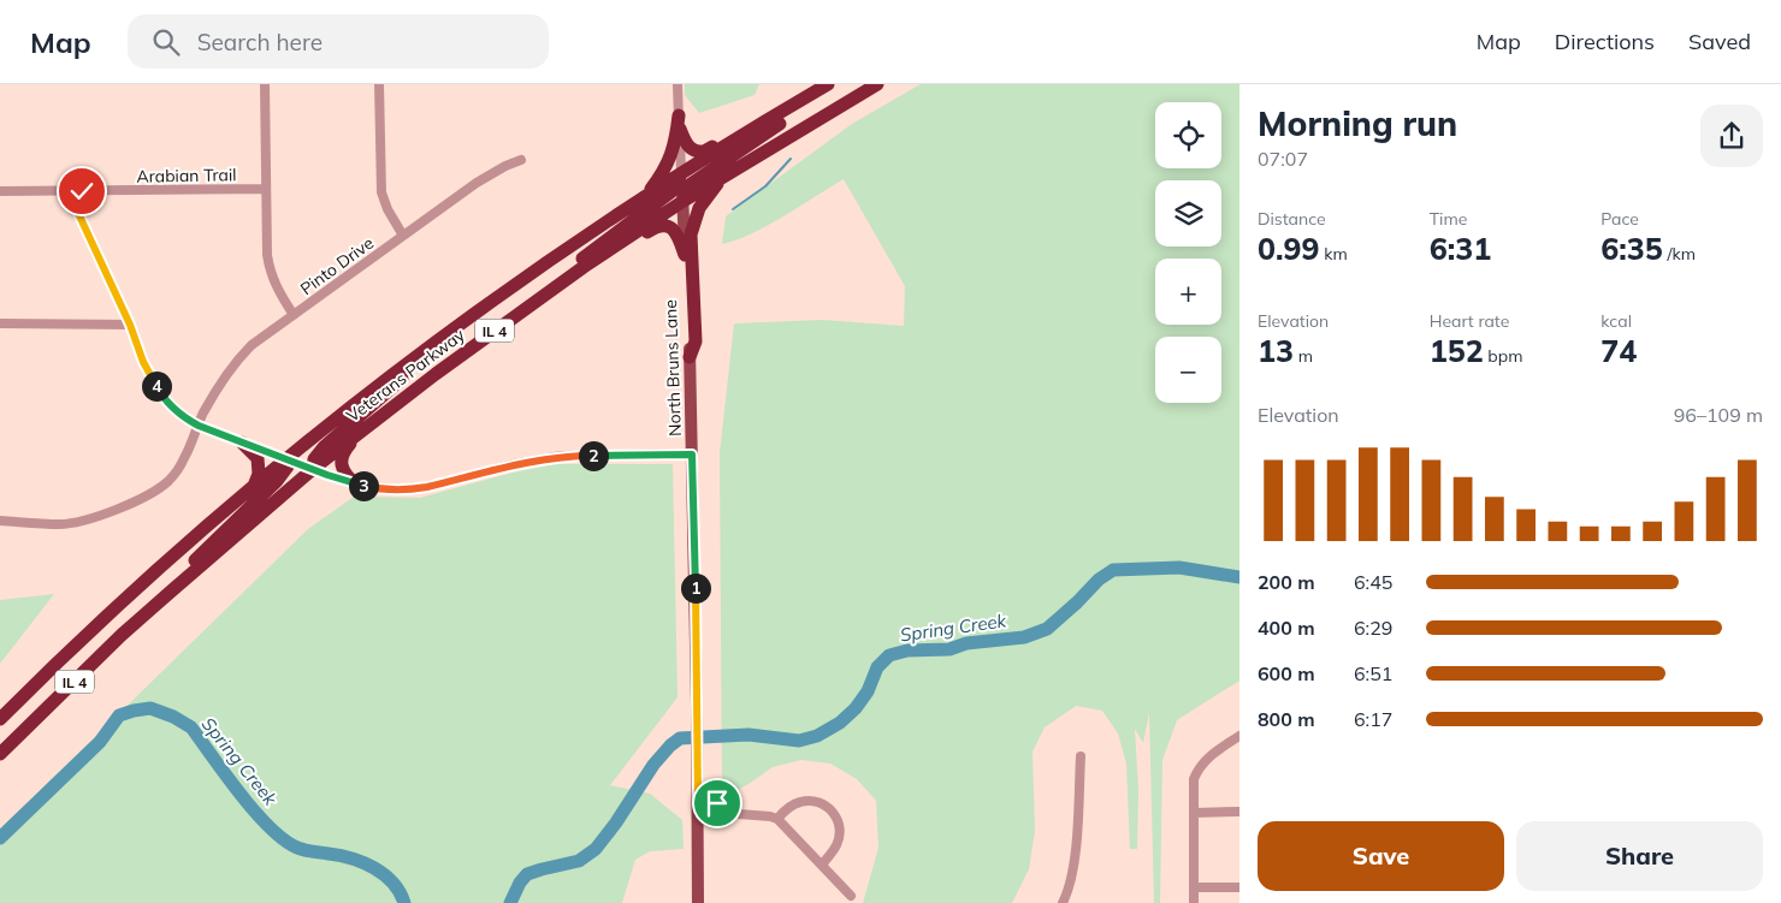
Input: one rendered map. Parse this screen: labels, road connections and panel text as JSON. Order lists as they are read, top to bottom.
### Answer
{
  "streets": {
    "highway": ["IL 4", "Veterans Parkway"],
    "main road": ["North Bruns Lane"],
    "street": ["Arabian Trail", "Pinto Drive"]
  },
  "crossings": [
    ["North Bruns Lane", "Veterans Parkway"]
  ],
  "water": ["Spring Creek"],
  "page": {
    "header": "Map",
    "search": "Search here",
    "nav": ["Map", "Directions", "Saved"],
    "heading": ["Morning run", "07:07"],
    "map_buttons": ["+", "−"],
    "stats": [
      ["Distance", "0.99 km"],
      ["Time", "6:31"],
      ["Pace", "6:35 /km"],
      ["Elevation", "13 m"],
      ["Heart rate", "152 bpm"],
      ["kcal", "74"]
    ],
    "pins": [
      "4",
      "2",
      "3",
      "1"
    ],
    "chart": ["Elevation", "96–109 m"],
    "list": [
      {
        "name": "200 m",
        "note": "6:45"
      },
      {
        "name": "400 m",
        "note": "6:29"
      },
      {
        "name": "600 m",
        "note": "6:51"
      },
      {
        "name": "800 m",
        "note": "6:17"
      }
    ],
    "buttons": ["Save", "Share"]
  }
}
